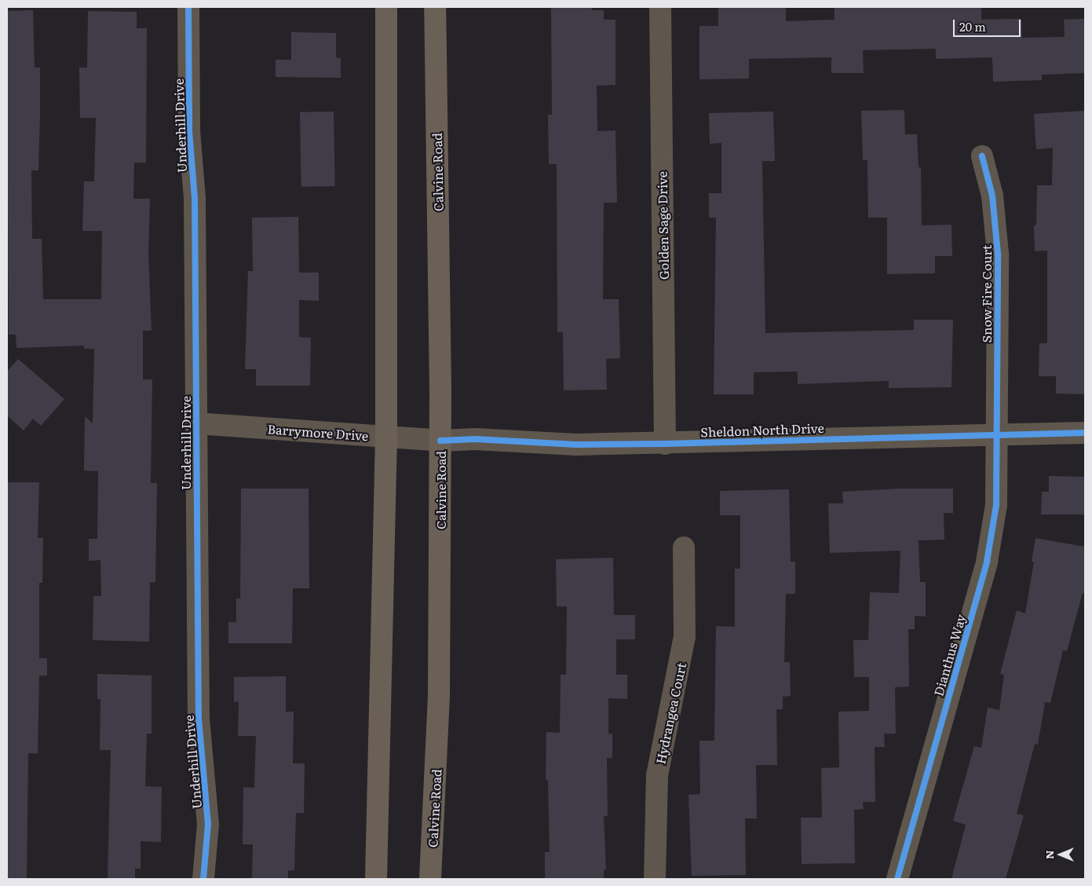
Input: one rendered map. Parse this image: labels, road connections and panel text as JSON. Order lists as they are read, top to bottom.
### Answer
{
  "streets": {
    "main road": ["Calvine Road"],
    "street": [
      "Underhill Drive",
      "Golden Sage Drive",
      "Snow Fire Court",
      "Sheldon North Drive",
      "Barrymore Drive",
      "Dianthus Way",
      "Hydrangea Court"
    ]
  },
  "crossings": [
    ["Underhill Drive", "Barrymore Drive"],
    ["Calvine Road", "Sheldon North Drive"],
    ["Calvine Road", "Barrymore Drive"],
    ["Golden Sage Drive", "Sheldon North Drive"],
    ["Snow Fire Court", "Sheldon North Drive"],
    ["Snow Fire Court", "Dianthus Way"],
    ["Sheldon North Drive", "Barrymore Drive"],
    ["Sheldon North Drive", "Dianthus Way"]
  ],
  "scale_bar": "20 m",
  "north": "left"
}
